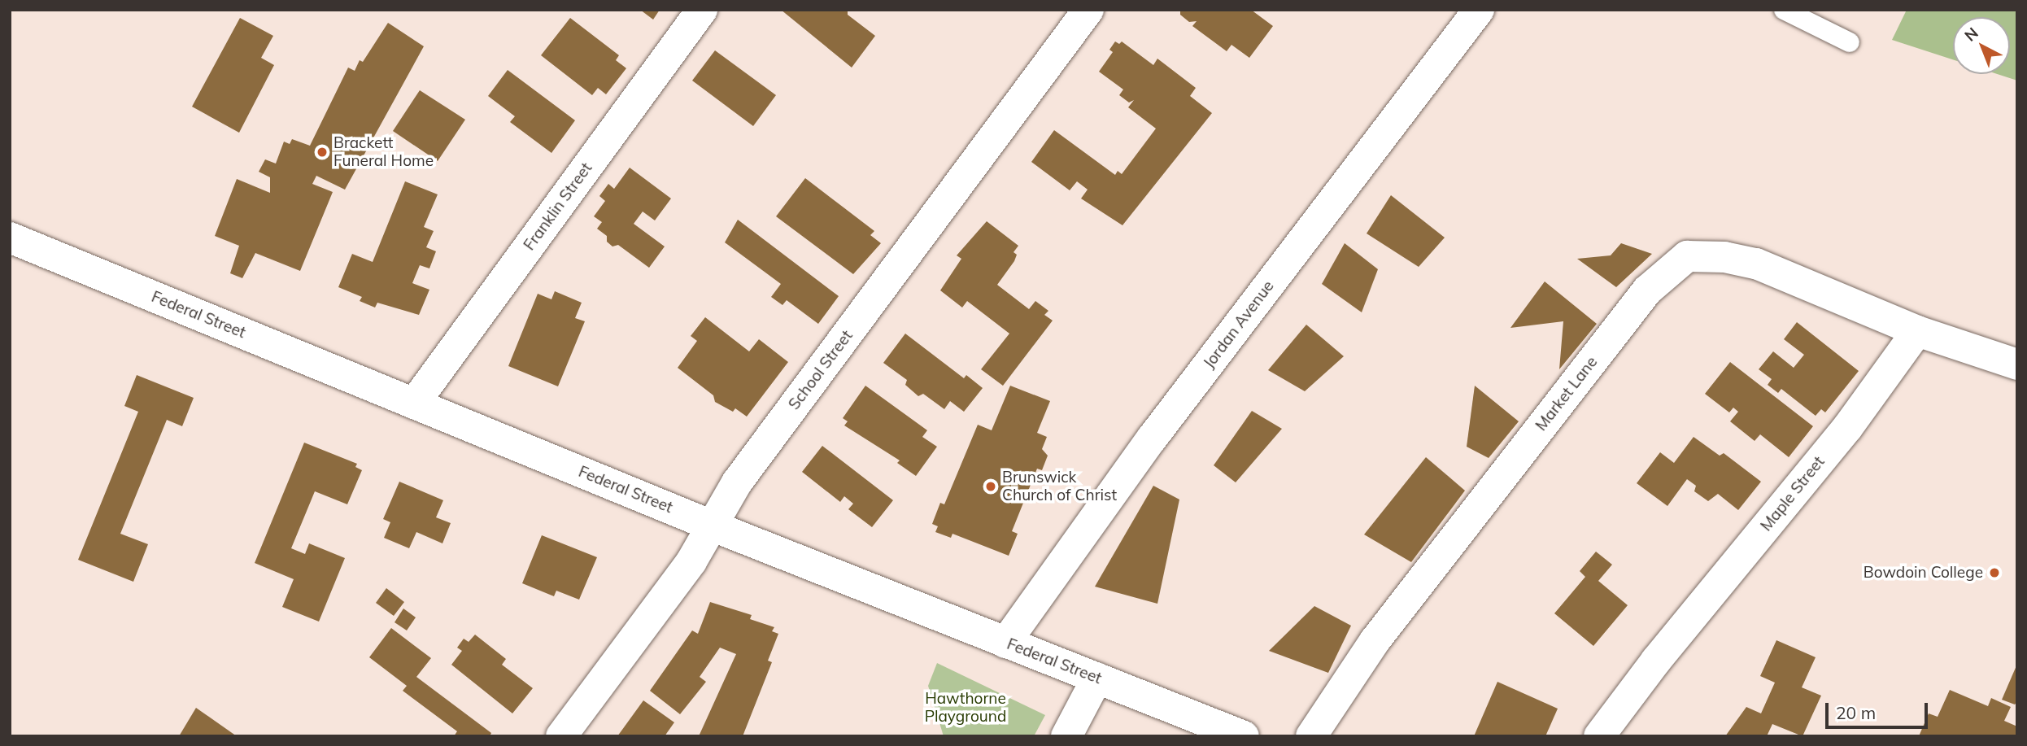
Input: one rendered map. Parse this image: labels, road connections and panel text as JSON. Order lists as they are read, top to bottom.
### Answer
{
  "streets": {
    "street": [
      "Franklin Street",
      "Federal Street",
      "Jordan Avenue",
      "School Street",
      "Market Lane",
      "Maple Street"
    ]
  },
  "crossings": [
    ["Franklin Street", "Federal Street"],
    ["Federal Street", "Jordan Avenue"],
    ["Federal Street", "School Street"],
    ["Market Lane", "Maple Street"]
  ],
  "parks": ["Hawthorne Playground"],
  "places": ["Brackett Funeral Home", "Brunswick Church of Christ", "Bowdoin College"],
  "scale_bar": "20 m",
  "north": "top left"
}
